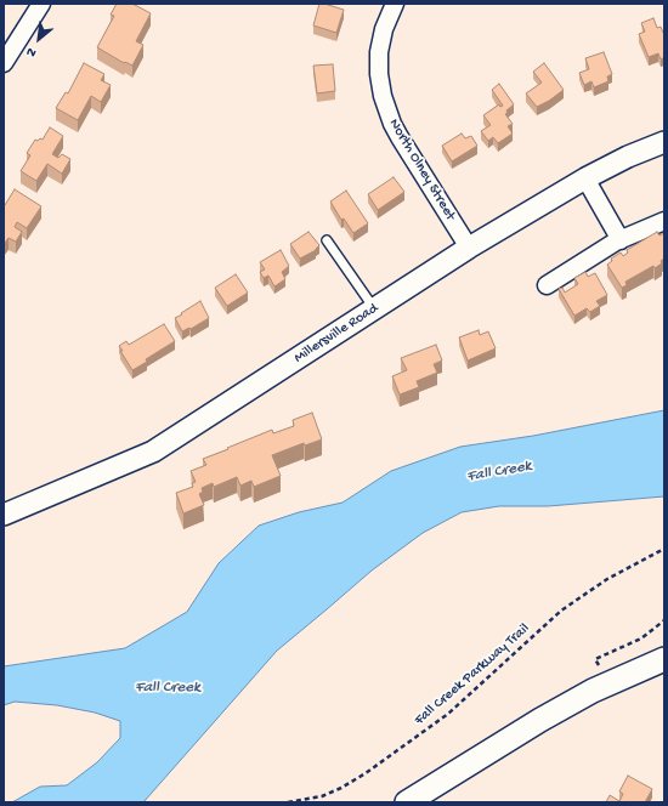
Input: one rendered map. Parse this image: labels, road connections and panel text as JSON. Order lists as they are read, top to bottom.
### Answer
{
  "streets": {
    "street": ["North Olney Street", "Millersville Road"],
    "path": ["Fall Creek Parkway Trail"]
  },
  "crossings": [
    ["North Olney Street", "Millersville Road"]
  ],
  "water": ["Fall Creek"],
  "north": "bottom left"
}
